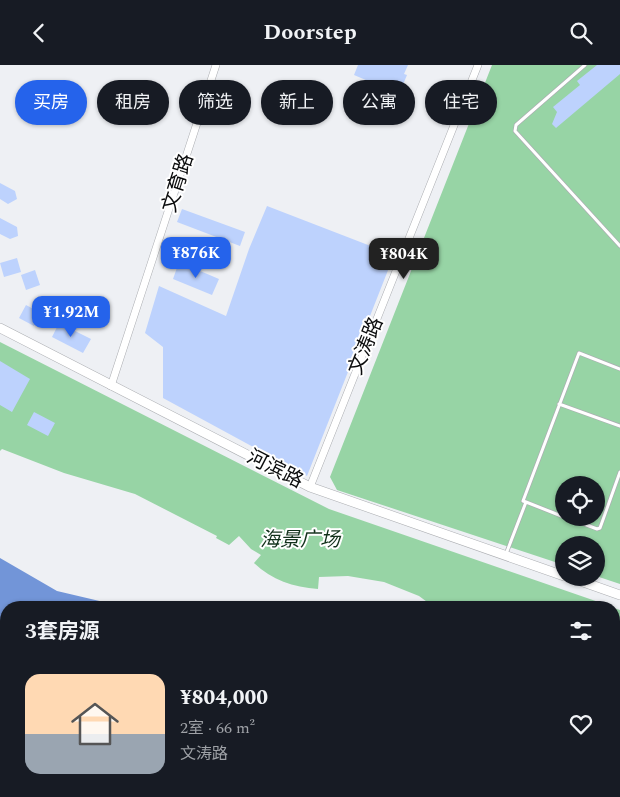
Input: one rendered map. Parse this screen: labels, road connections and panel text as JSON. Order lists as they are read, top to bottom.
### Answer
{
  "streets": {
    "street": ["文育路", "文涛路", "河滨路"]
  },
  "crossings": [
    ["文育路", "河滨路"],
    ["文涛路", "河滨路"]
  ],
  "parks": ["海景广场"],
  "page": {
    "header": "Doorstep",
    "chip": [
      "买房",
      "租房",
      "筛选",
      "新上",
      "公寓",
      "住宅"
    ],
    "price": ["¥876K", "¥804K", "¥1.92M"],
    "heading": "3套房源",
    "list": [
      {
        "name": "¥804,000",
        "note": "2室 · 66 m² · 文涛路"
      }
    ]
  }
}
